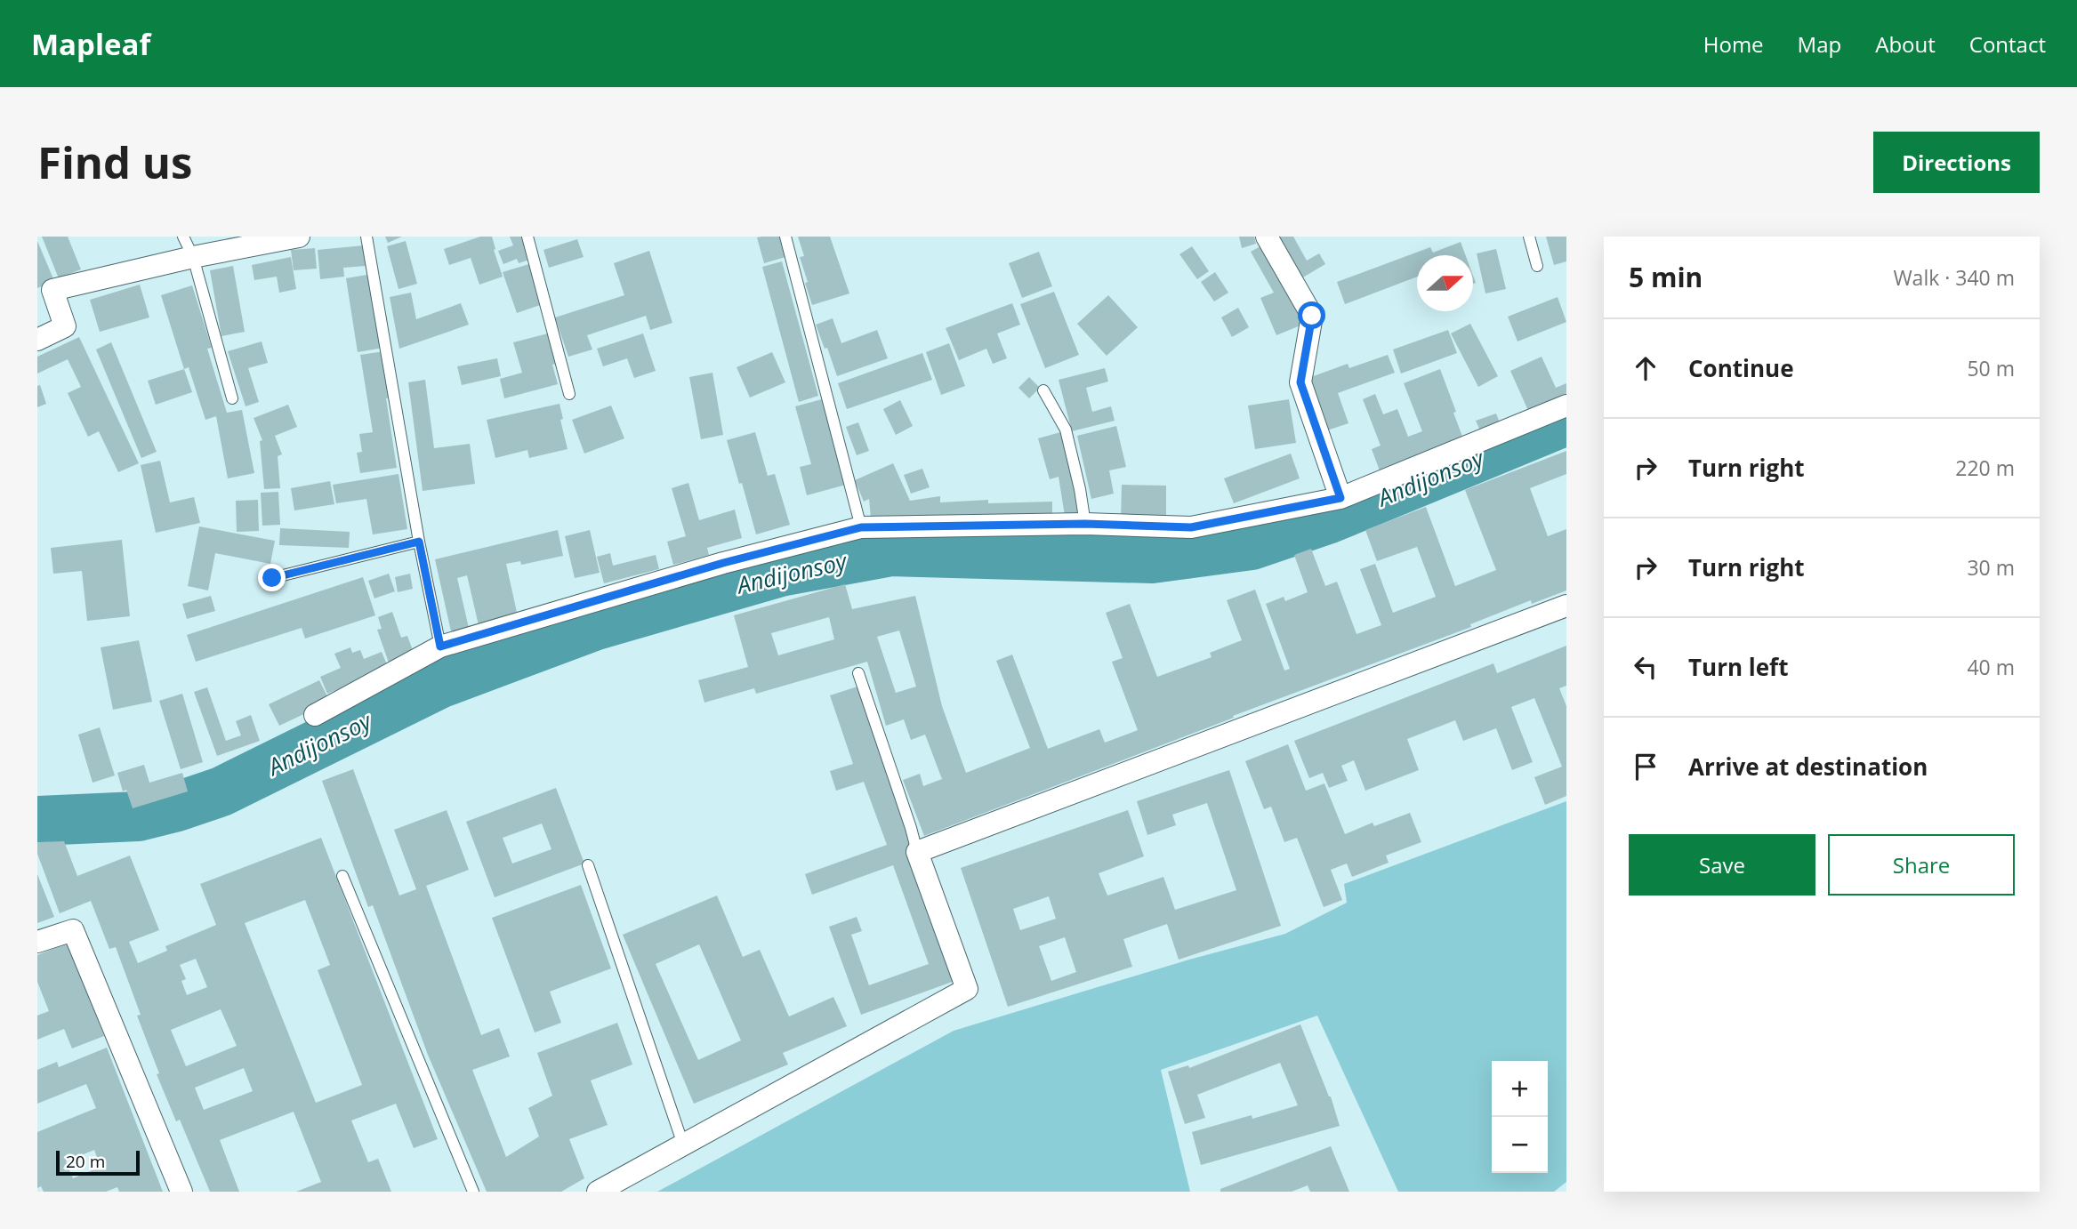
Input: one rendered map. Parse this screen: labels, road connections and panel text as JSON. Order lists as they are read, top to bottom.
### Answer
{
  "water": ["Andijonsoy"],
  "scale_bar": "20 m",
  "north": "right",
  "page": {
    "header": "Mapleaf",
    "nav": [
      "Home",
      "Map",
      "About",
      "Contact"
    ],
    "buttons": [
      "Directions",
      ["Save", "Share"]
    ],
    "title": "Find us",
    "heading": ["5 min", "Walk · 340 m"],
    "list": [
      ["Continue", "50 m"],
      ["Turn right", "220 m"],
      ["Turn right", "30 m"],
      ["Turn left", "40 m"],
      "Arrive at destination"
    ],
    "map_buttons": ["+", "−"],
    "scale": "20 m"
  }
}
